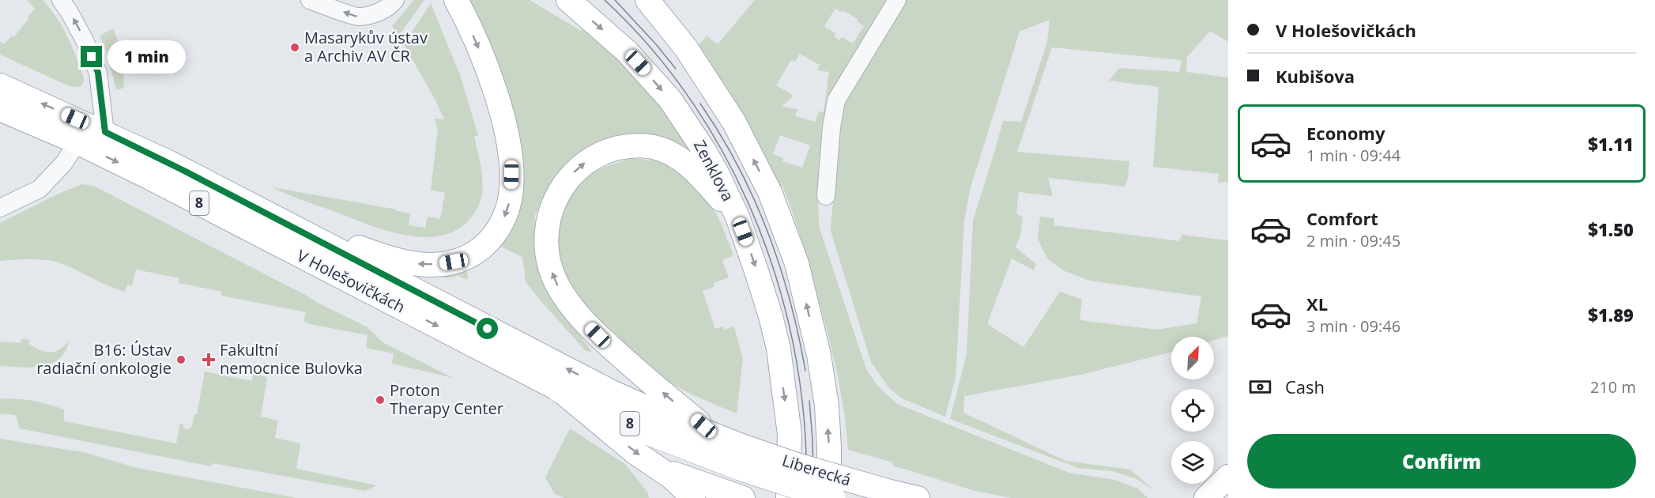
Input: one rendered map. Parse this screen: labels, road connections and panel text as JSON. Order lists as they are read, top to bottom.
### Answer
{
  "streets": {
    "highway": ["8", "V Holešovičkách", "Liberecká"],
    "main road": ["Zenklova"]
  },
  "crossings": [
    ["V Holešovičkách", "Liberecká"]
  ],
  "places": {
    "other": ["Masarykův ústav a Archiv AV ČR", "B16: Ústav radiační onkologie", "Proton Therapy Center"],
    "health": ["Fakultní nemocnice Bulovka"]
  },
  "north": "top right",
  "page": {
    "banner": ["V Holešovičkách", "Kubišova"],
    "bubble": "1 min",
    "list": [
      {
        "name": "Economy",
        "note": "1 min · 09:44",
        "value": "$1.11"
      },
      {
        "name": "Comfort",
        "note": "2 min · 09:45",
        "value": "$1.50"
      },
      {
        "name": "XL",
        "note": "3 min · 09:46",
        "value": "$1.89"
      }
    ],
    "pay": ["Cash", "210 m"],
    "buttons": "Confirm"
  }
}
